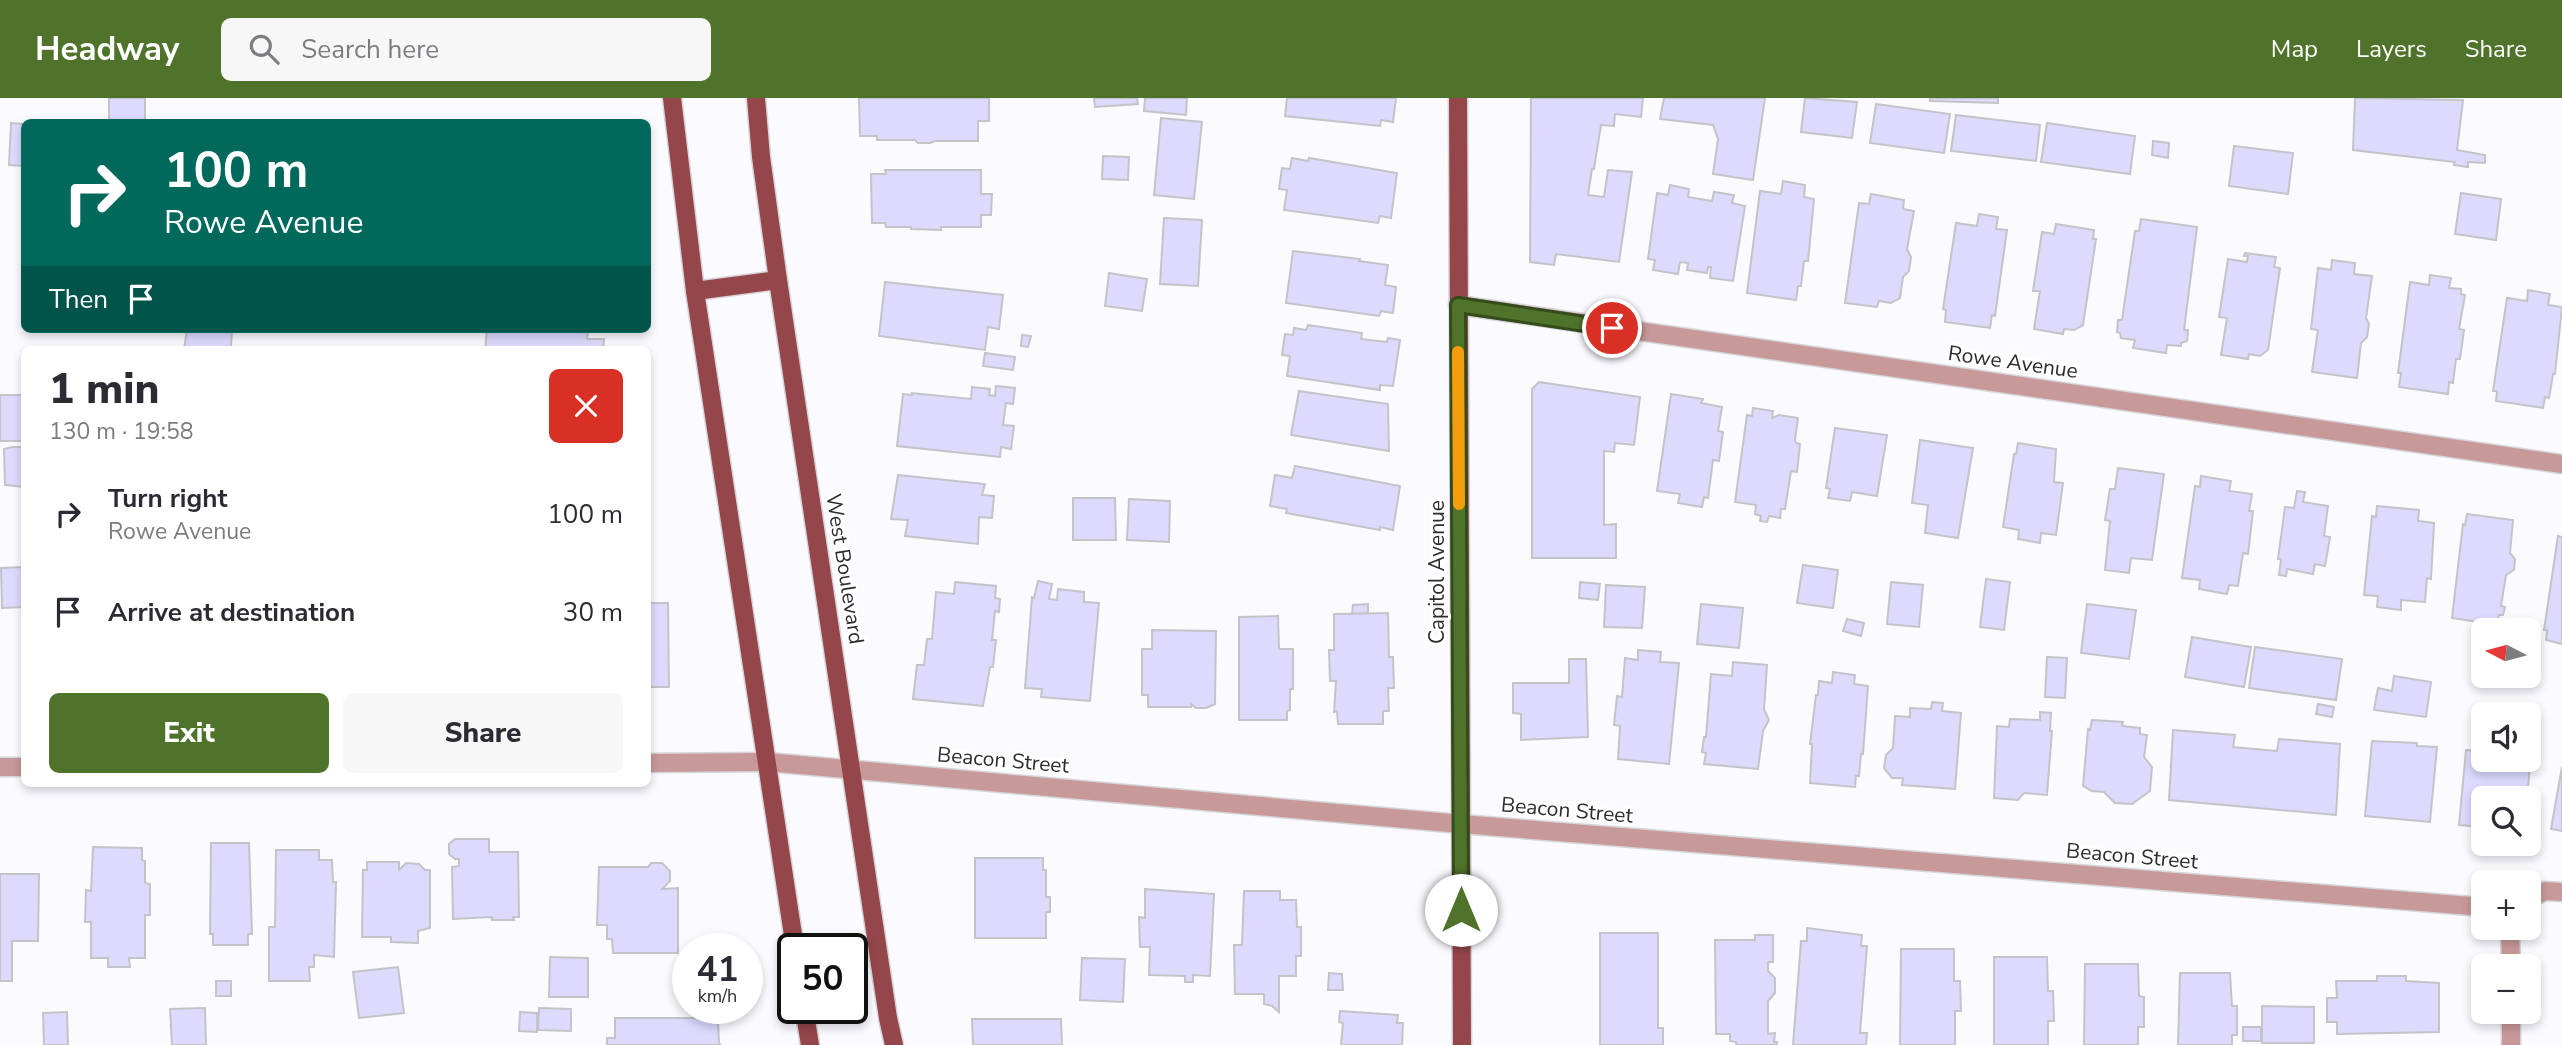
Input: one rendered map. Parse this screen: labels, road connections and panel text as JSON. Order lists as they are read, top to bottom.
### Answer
{
  "streets": {
    "main road": ["West Boulevard", "Capitol Avenue"],
    "street": ["Rowe Avenue", "Beacon Street"]
  },
  "crossings": [
    ["Rowe Avenue", "Capitol Avenue"],
    ["West Boulevard", "Beacon Street"],
    ["Capitol Avenue", "Beacon Street"]
  ],
  "north": "left",
  "page": {
    "header": "Headway",
    "search": "Search here",
    "nav": ["Map", "Layers", "Share"],
    "turn": ["100 m", "Rowe Avenue"],
    "then": "Then",
    "heading": ["1 min", "130 m · 19:58"],
    "list": [
      {
        "name": "Turn right",
        "note": "Rowe Avenue",
        "value": "100 m"
      },
      {
        "name": "Arrive at destination",
        "value": "30 m"
      }
    ],
    "map_buttons": ["+", "−"],
    "buttons": ["Exit", "Share"],
    "speed": "41 km/h",
    "limit": "50"
  }
}
